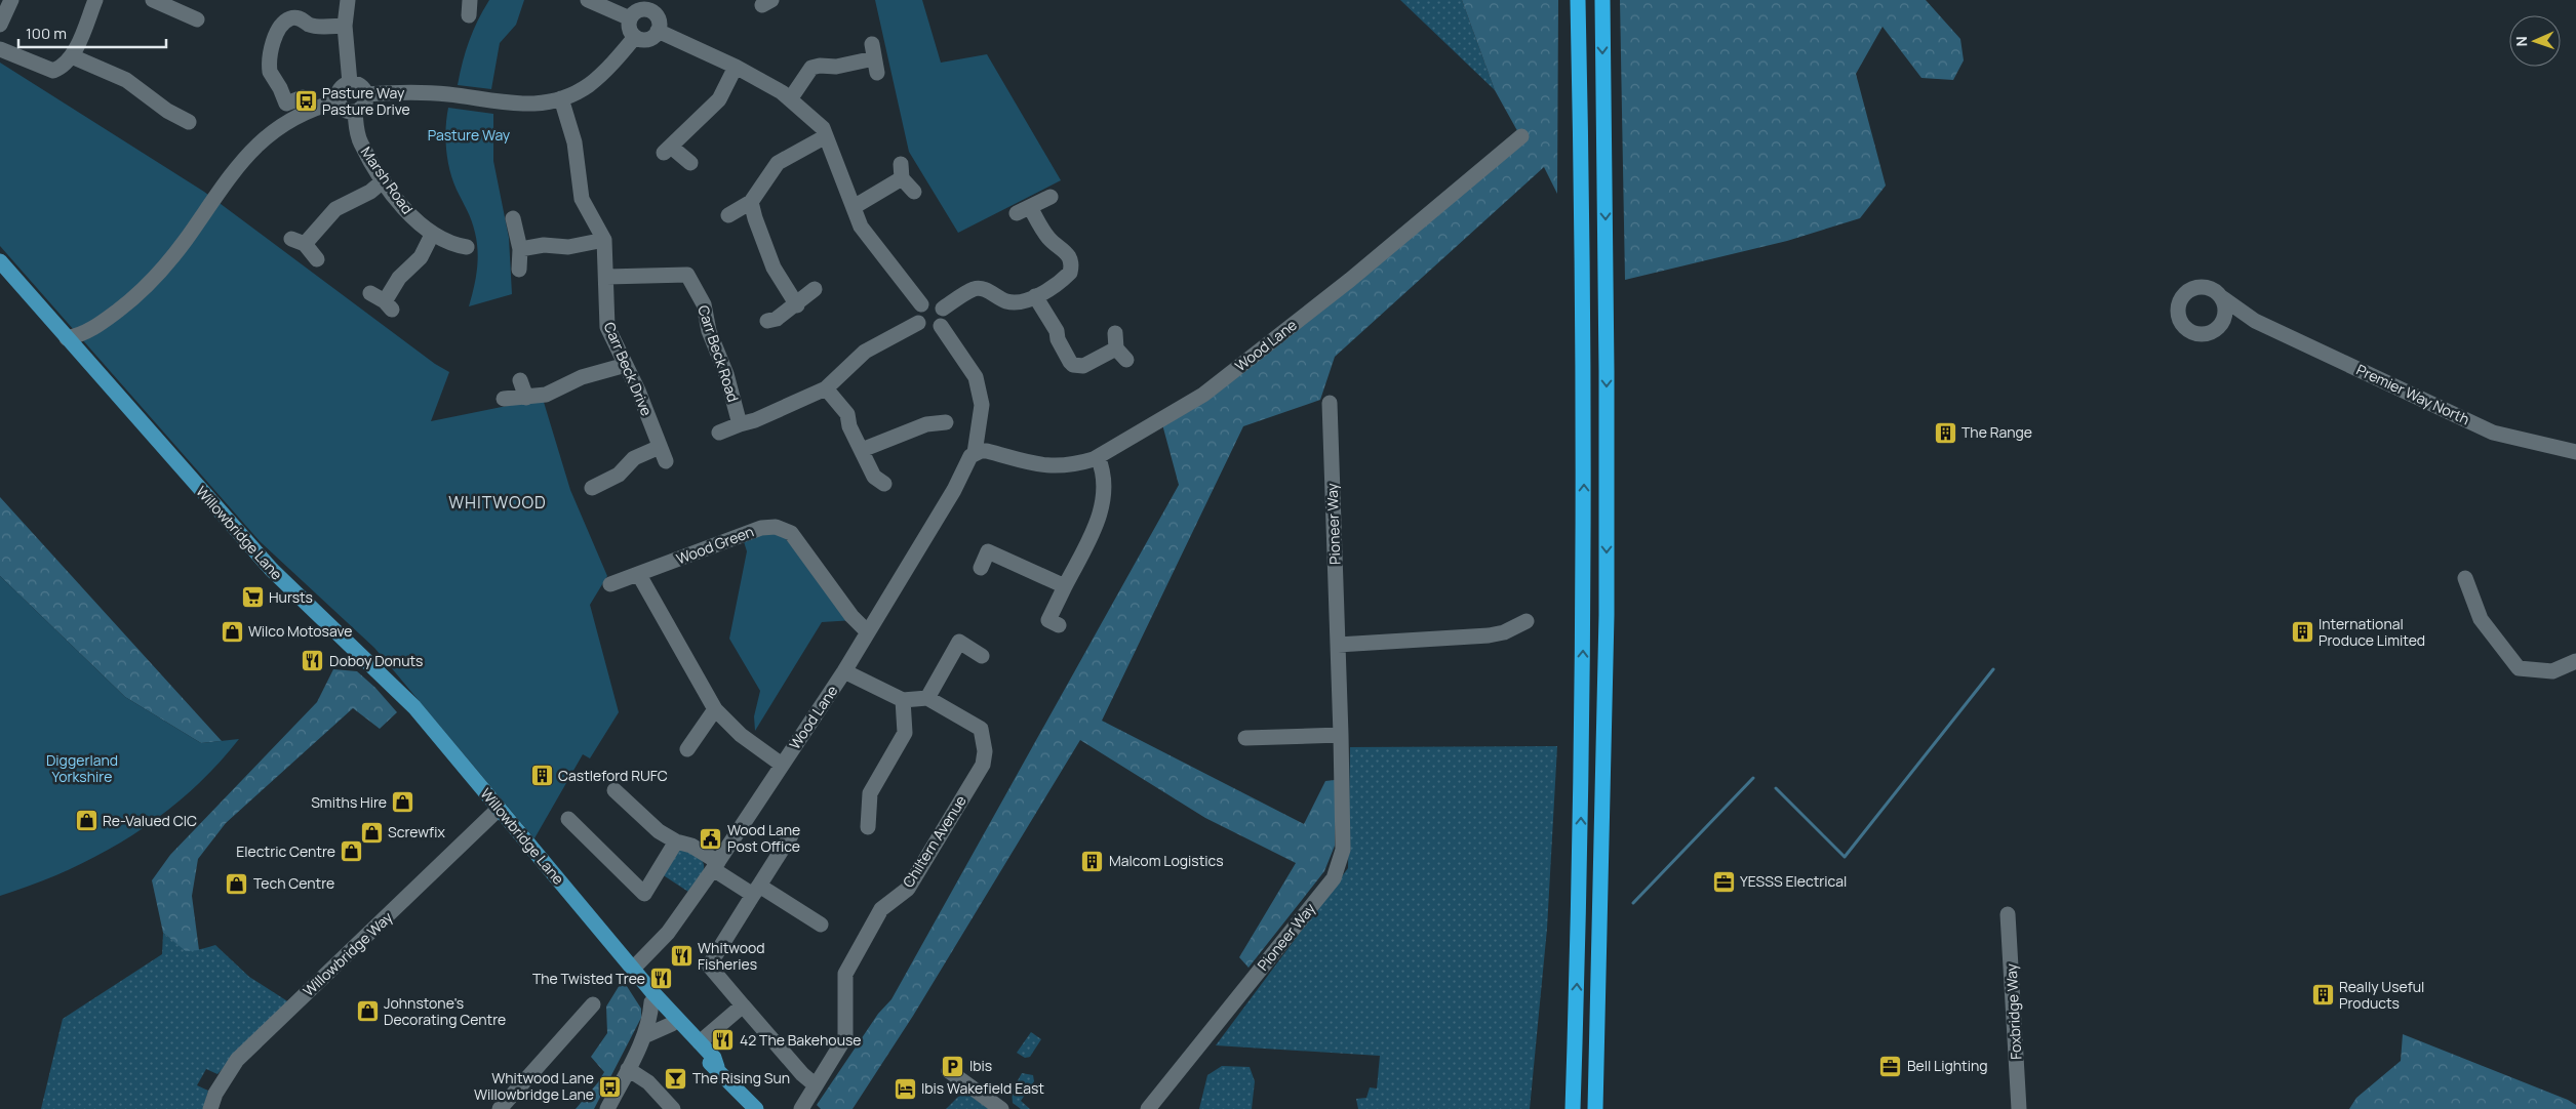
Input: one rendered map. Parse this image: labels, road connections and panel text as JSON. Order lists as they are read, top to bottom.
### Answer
{
  "streets": {
    "main road": ["Willowbridge Lane"],
    "street": [
      "Marsh Road",
      "Wood Lane",
      "Carr Beck Road",
      "Carr Beck Drive",
      "Premier Way North",
      "Pioneer Way",
      "Wood Green",
      "Chiltern Avenue",
      "Willowbridge Way",
      "Foxbridge Way"
    ]
  },
  "crossings": [
    ["Wood Lane", "Willowbridge Lane"],
    ["Wood Lane", "Wood Green"],
    ["Carr Beck Road", "Carr Beck Drive"],
    ["Willowbridge Lane", "Willowbridge Way"]
  ],
  "districts": ["WHITWOOD"],
  "parks": ["Pasture Way", "Diggerland Yorkshire"],
  "places": {
    "bus stop": ["Pasture Way Pasture Drive", "Whitwood Lane Willowbridge Lane"],
    "building": [
      "The Range",
      "International Produce Limited",
      "Castleford RUFC",
      "Malcom Logistics",
      "Really Useful Products"
    ],
    "supermarket": ["Hursts"],
    "shop": [
      "Wilco Motosave",
      "Smiths Hire",
      "Re-Valued CIC",
      "Screwfix",
      "Electric Centre",
      "Tech Centre",
      "Johnstone's Decorating Centre"
    ],
    "restaurant": [
      "Doboy Donuts",
      "Whitwood Fisheries",
      "The Twisted Tree",
      "42 The Bakehouse"
    ],
    "public building": ["Wood Lane Post Office"],
    "office": ["YESSS Electrical", "Bell Lighting"],
    "parking": ["Ibis"],
    "bar": ["The Rising Sun"],
    "hotel": ["Ibis Wakefield East"]
  },
  "scale_bar": "100 m",
  "north": "left"
}
